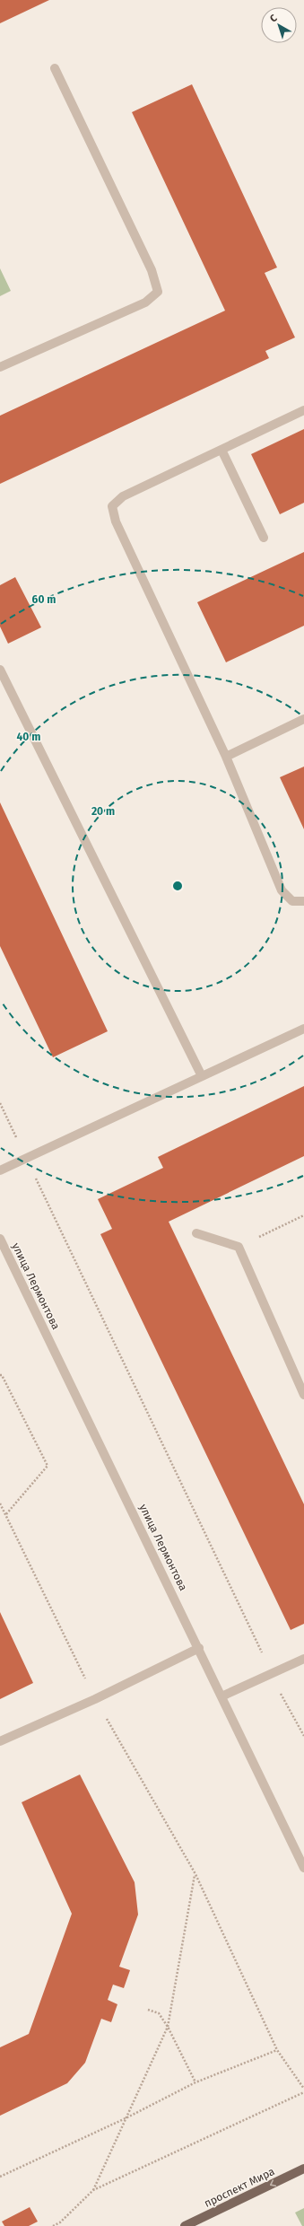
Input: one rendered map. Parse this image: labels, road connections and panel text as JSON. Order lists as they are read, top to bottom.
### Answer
{
  "streets": {
    "main road": ["проспект Мира"],
    "street": ["улица Лермонтова"]
  },
  "one_way": ["проспект Мира"],
  "north": "top left",
  "rings": ["60 m", "40 m", "20 m"]
}
